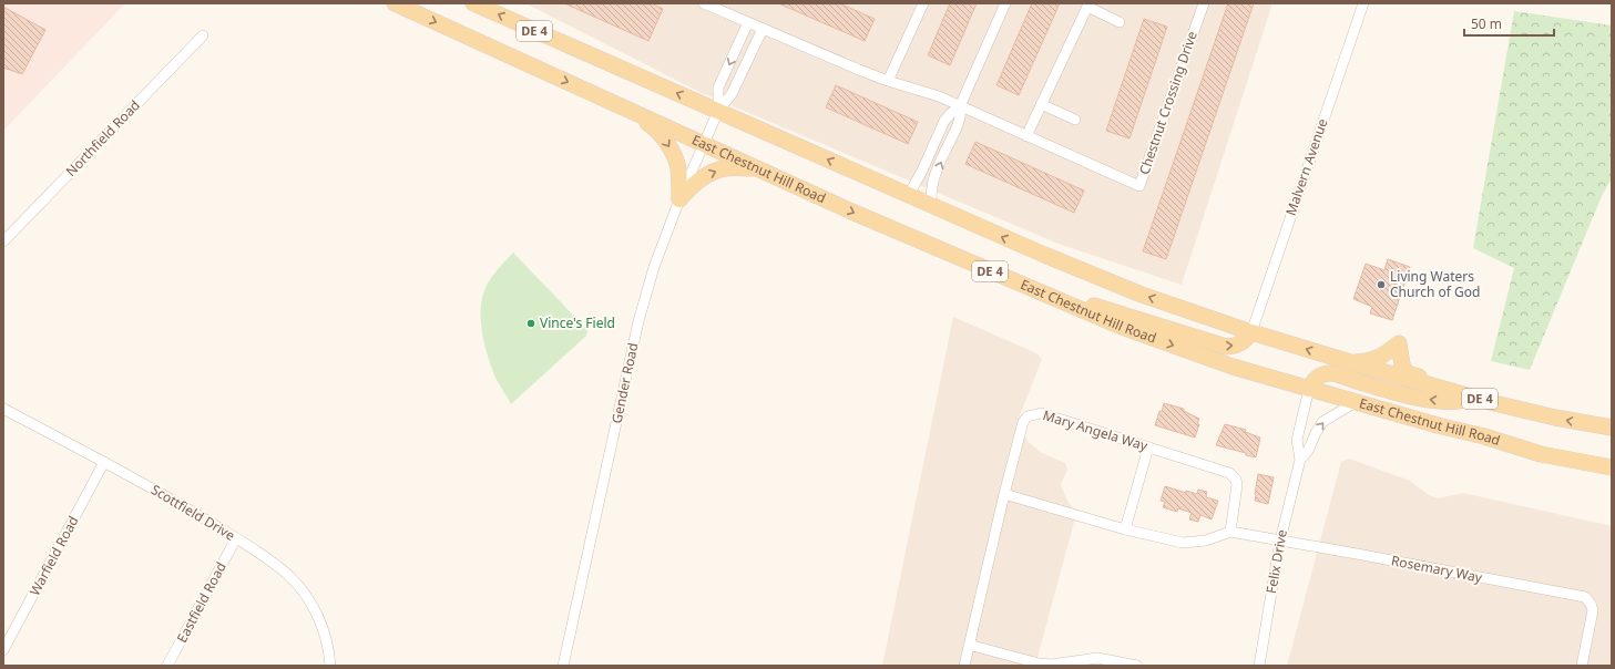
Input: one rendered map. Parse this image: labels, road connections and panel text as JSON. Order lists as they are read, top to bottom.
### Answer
{
  "streets": {
    "main road": ["DE 4", "East Chestnut Hill Road"],
    "street": [
      "Chestnut Crossing Drive",
      "Northfield Road",
      "Malvern Avenue",
      "Gender Road",
      "Mary Angela Way",
      "Scottfield Drive",
      "Warfield Road",
      "Felix Drive",
      "Rosemary Way",
      "Eastfield Road"
    ]
  },
  "crossings": [
    ["DE 4", "Malvern Avenue"],
    ["DE 4", "Gender Road"],
    ["East Chestnut Hill Road", "Gender Road"],
    ["East Chestnut Hill Road", "Felix Drive"],
    ["Scottfield Drive", "Warfield Road"],
    ["Scottfield Drive", "Eastfield Road"],
    ["Felix Drive", "Rosemary Way"]
  ],
  "places": ["Living Waters Church of God", "Vince's Field"],
  "scale_bar": "50 m"
}
